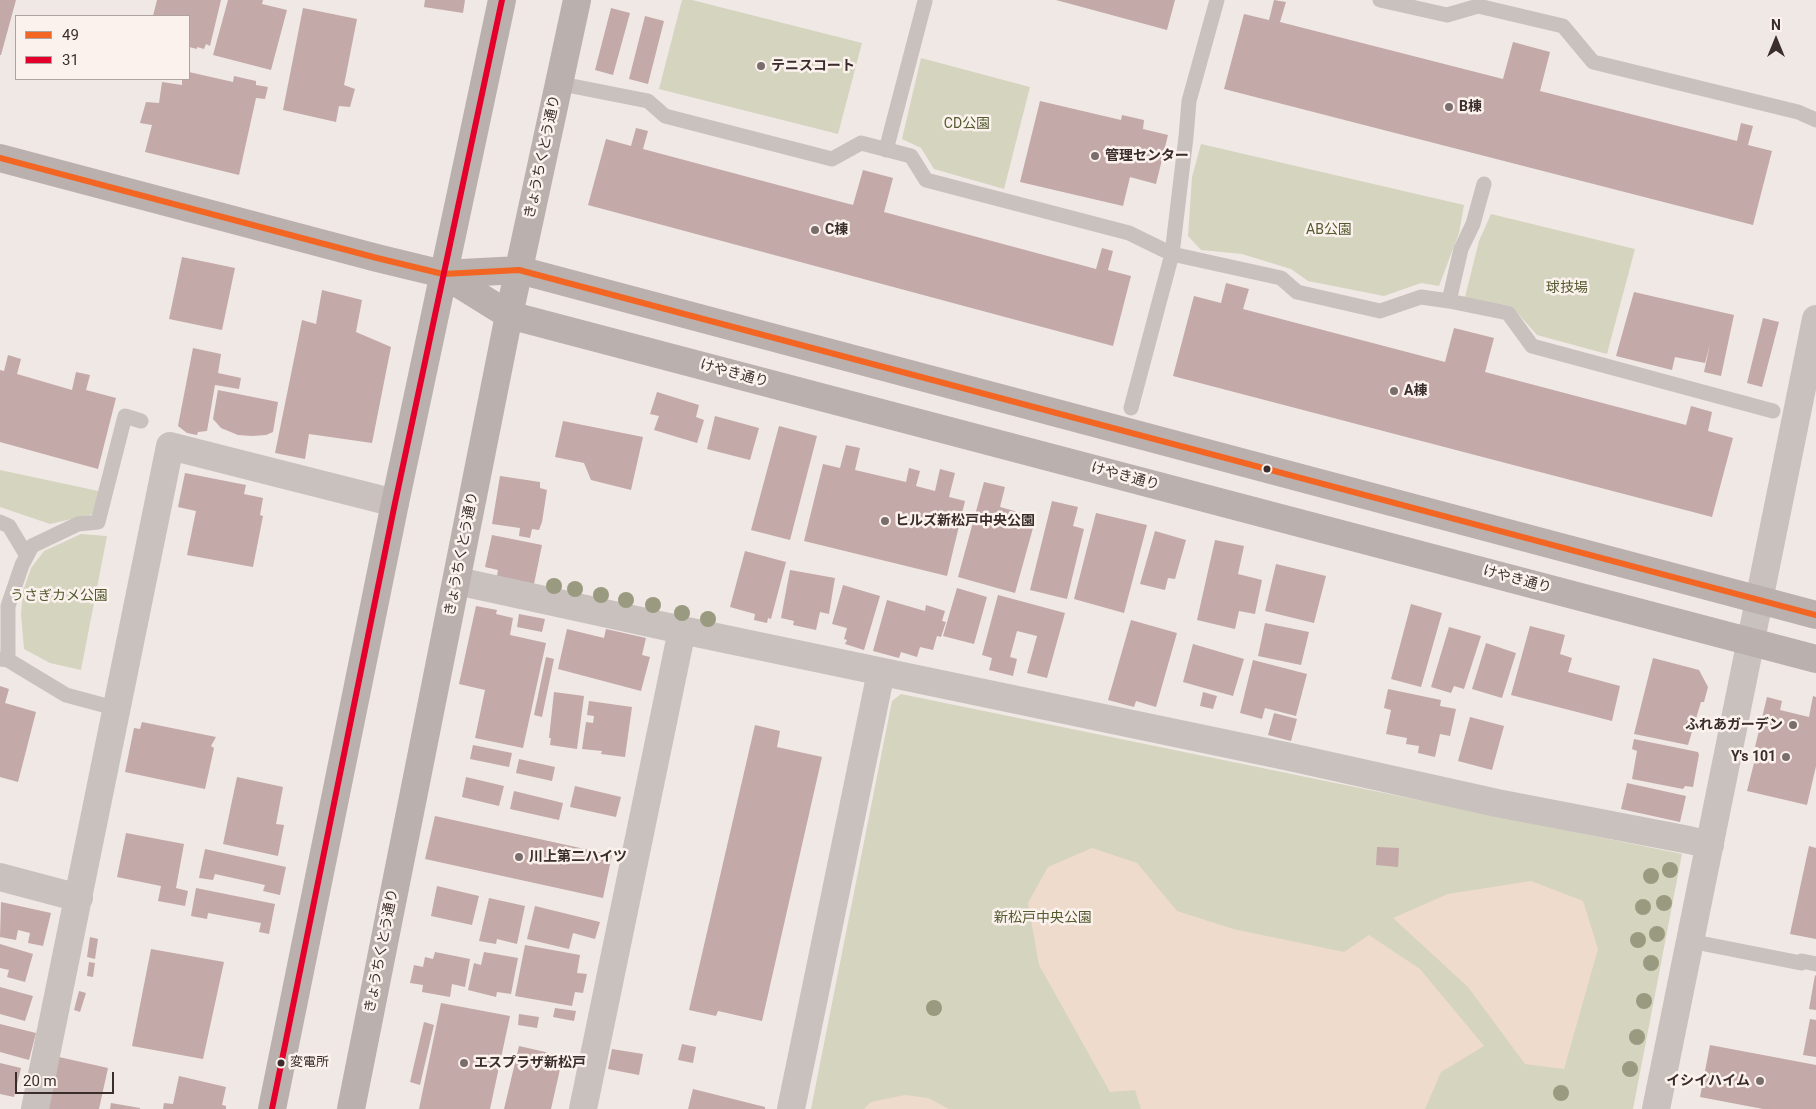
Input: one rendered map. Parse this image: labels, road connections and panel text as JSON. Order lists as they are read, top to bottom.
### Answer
{
  "streets": {
    "street": ["きょうちくとう通り", "けやき通り"]
  },
  "crossings": [
    ["きょうちくとう通り", "けやき通り"]
  ],
  "parks": [
    "CD公園",
    "AB公園",
    "球技場",
    "うさぎカメ公園",
    "新松戸中央公園"
  ],
  "places": [
    "テニスコート",
    "B棟",
    "管理センター",
    "C棟",
    "A棟",
    "ヒルズ新松戸中央公園",
    "ふれあガーデン",
    "Y's 101",
    "川上第二ハイツ",
    "変電所",
    "エスプラザ新松戸",
    "イシイハイム"
  ],
  "lines": ["transit line 31", "transit line 49"],
  "legend": ["49", "31"],
  "scale_bar": "20 m",
  "north": "top"
}
